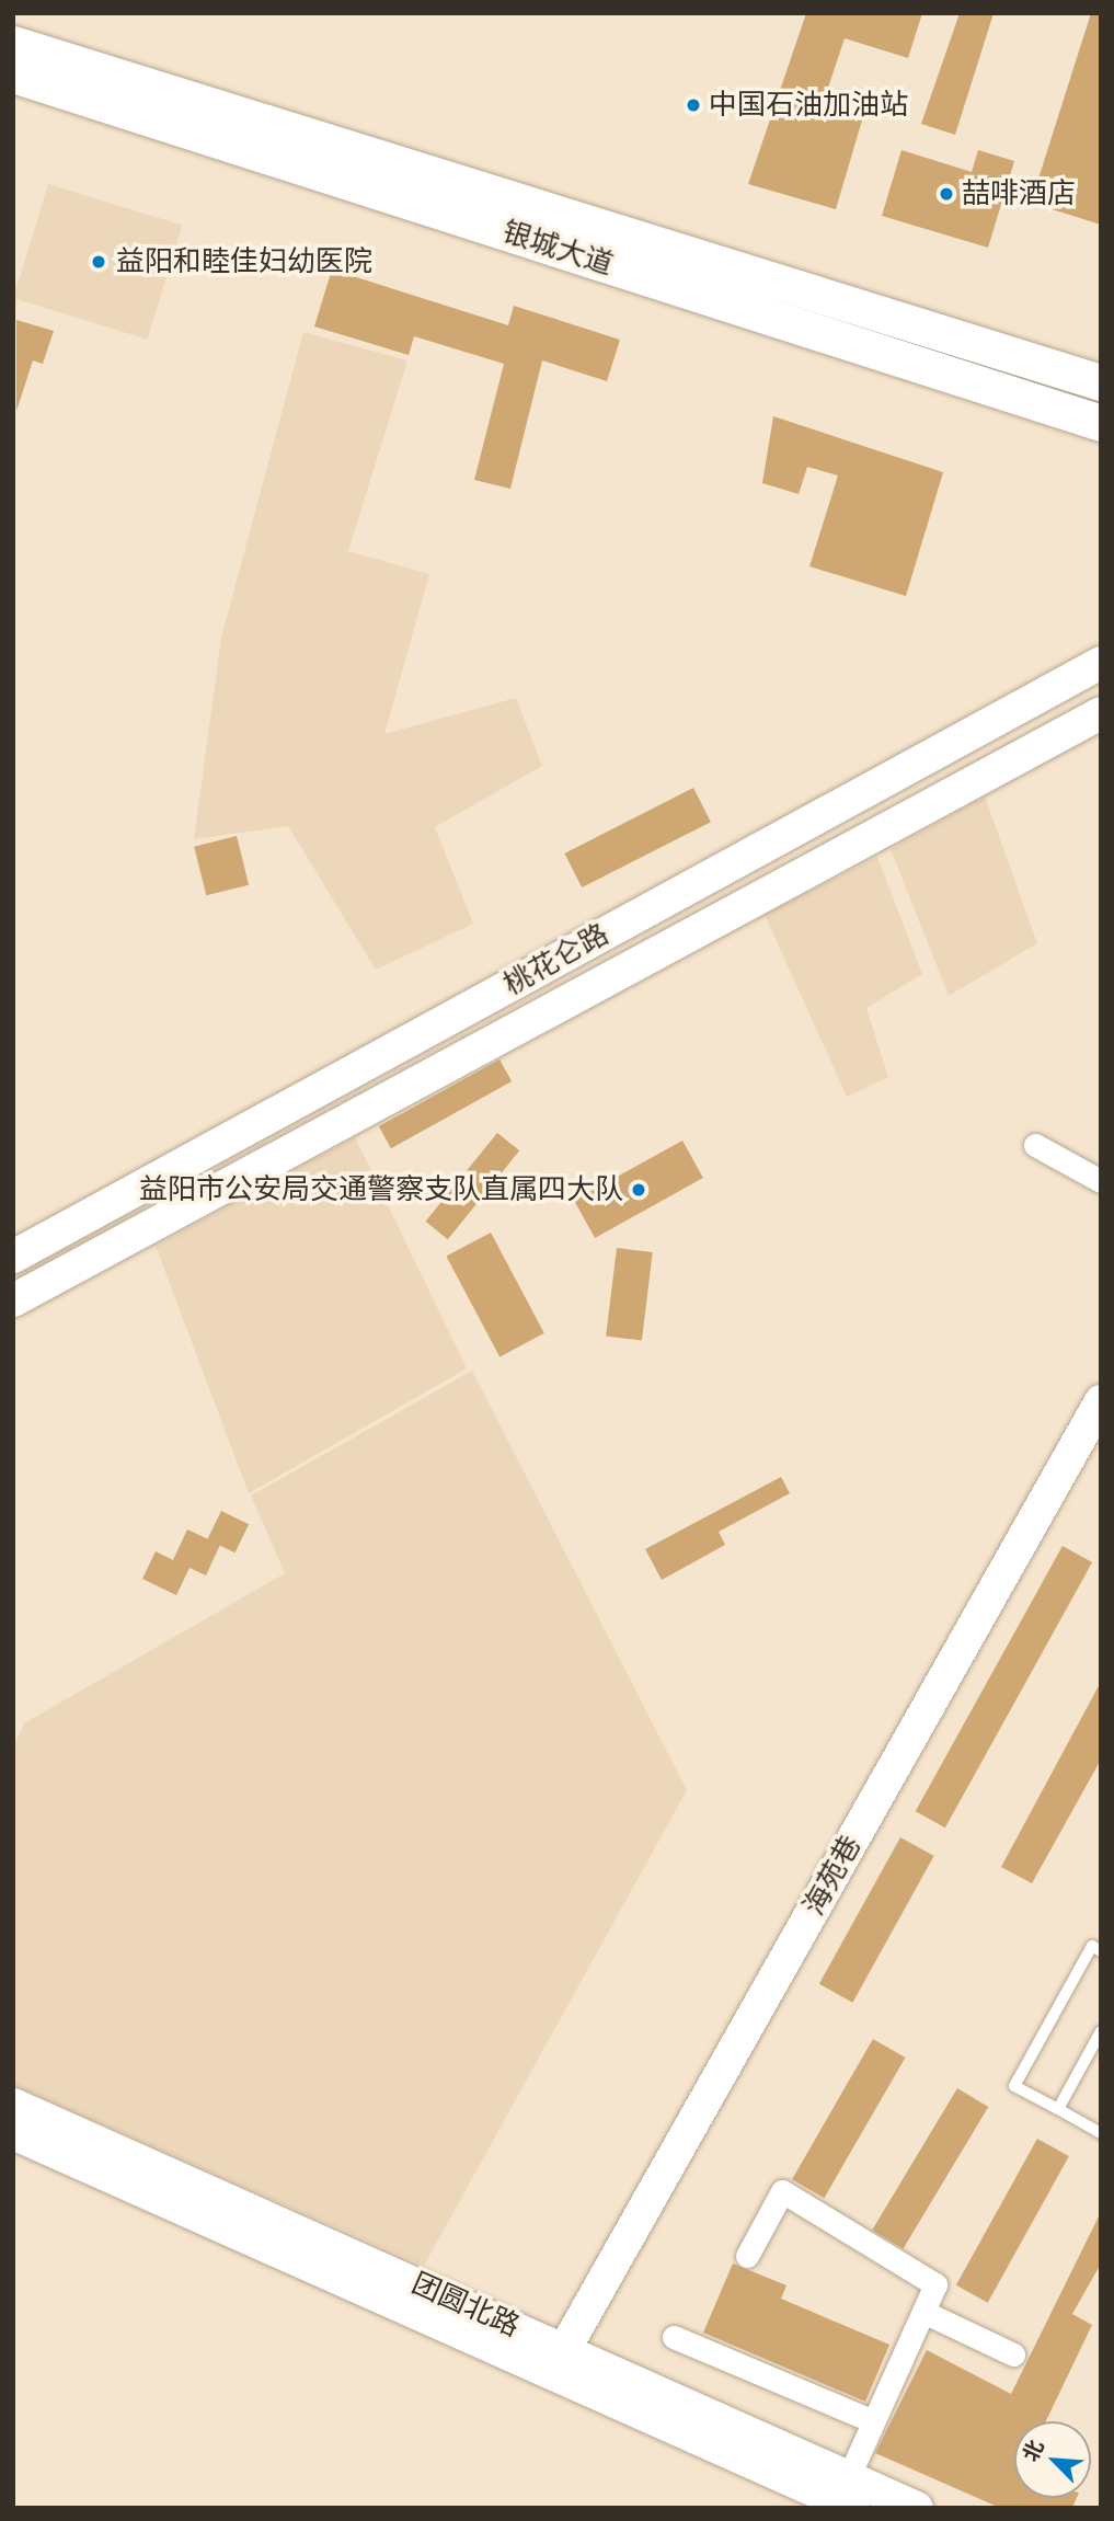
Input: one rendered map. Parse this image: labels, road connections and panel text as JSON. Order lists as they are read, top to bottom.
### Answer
{
  "streets": {
    "main road": [
      "银城大道",
      "桃花仑路",
      "海苑巷",
      "团圆北路"
    ]
  },
  "crossings": [
    ["海苑巷", "团圆北路"]
  ],
  "places": [
    "中国石油加油站",
    "喆啡酒店",
    "益阳和睦佳妇幼医院",
    "益阳市公安局交通警察支队直属四大队"
  ],
  "north": "top left"
}
